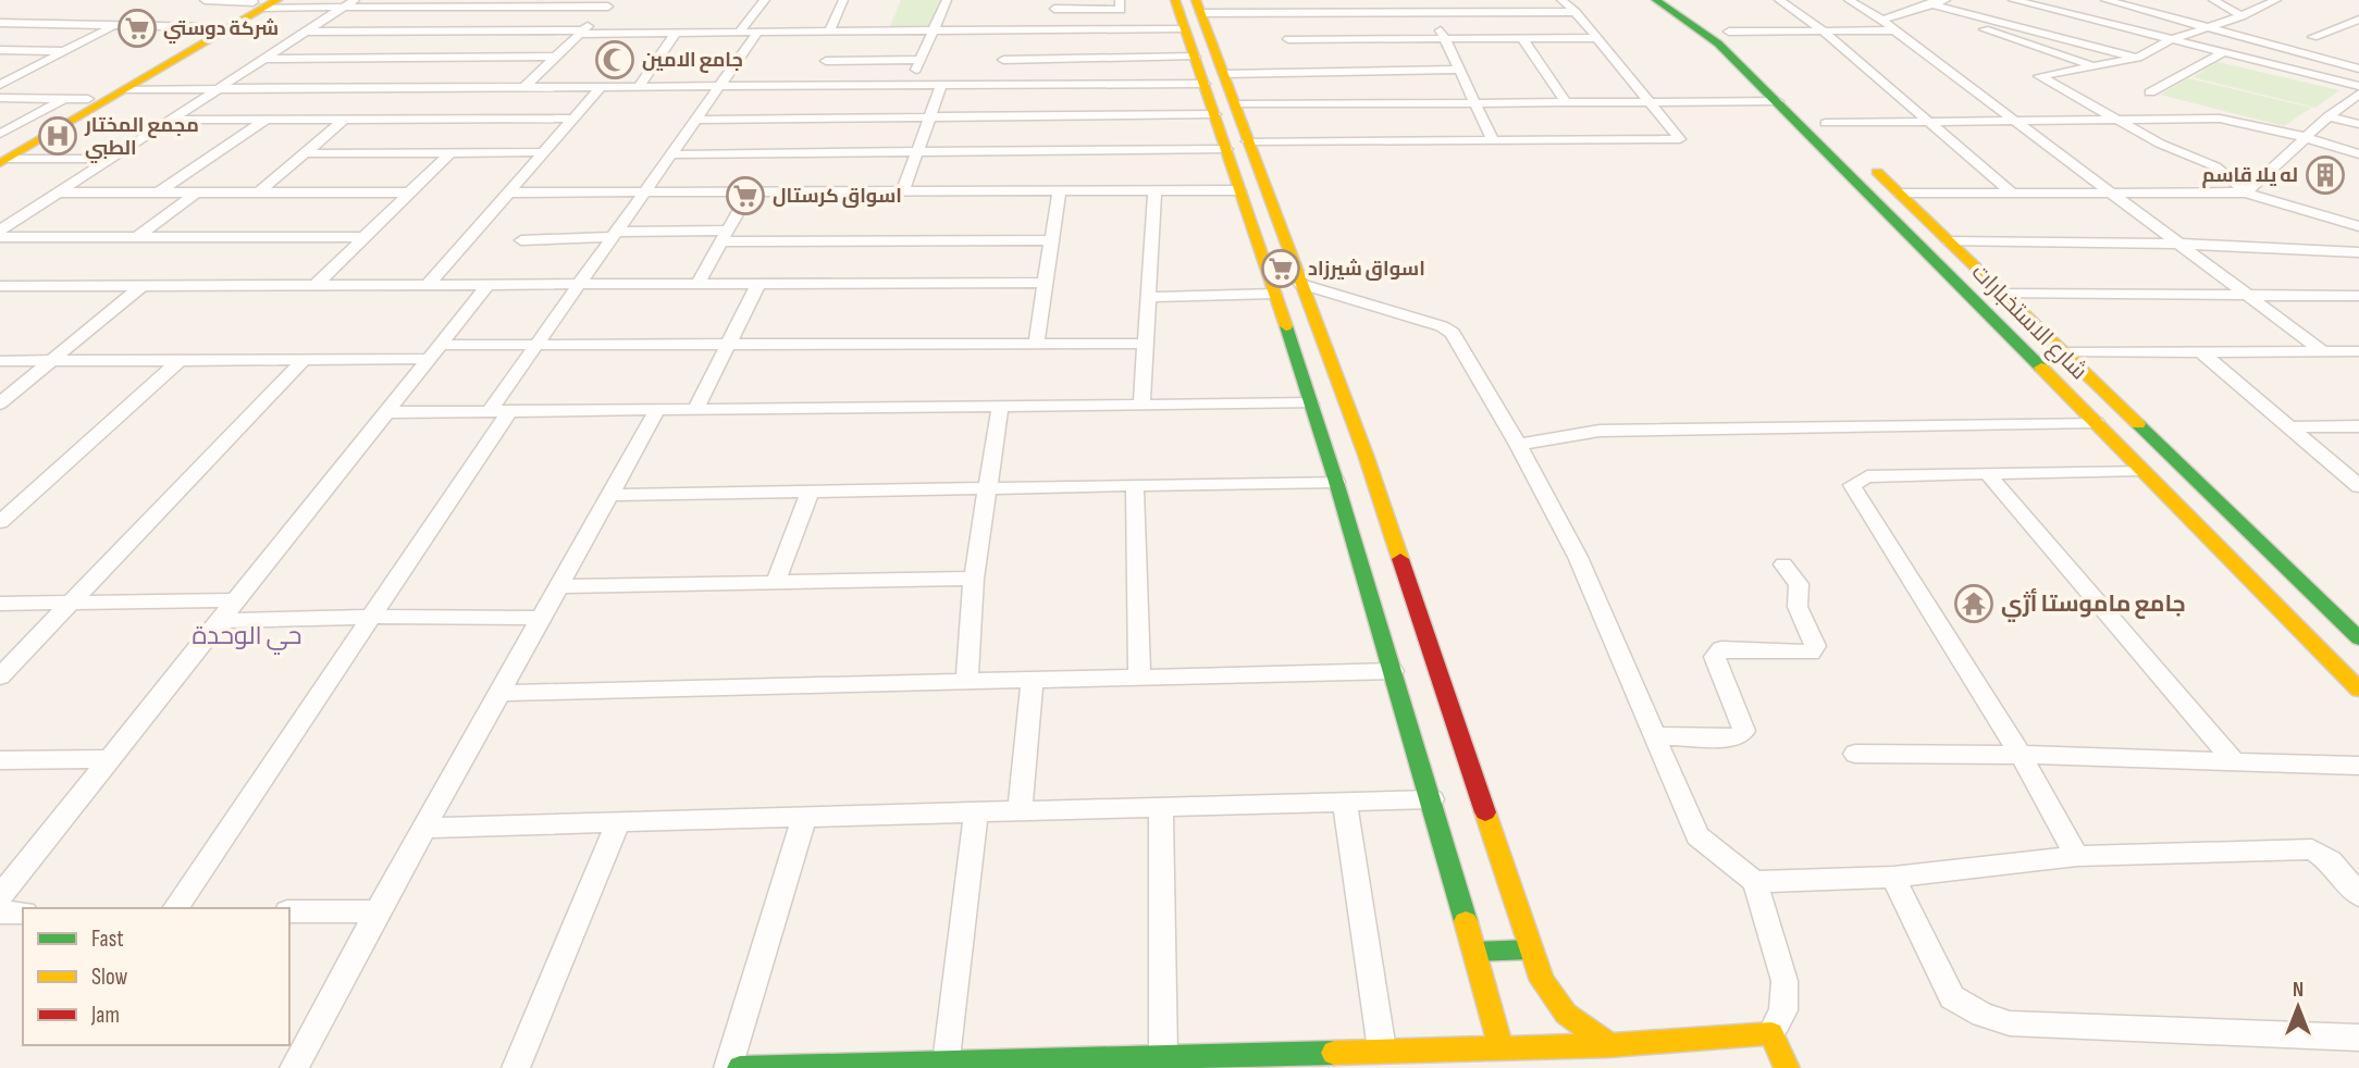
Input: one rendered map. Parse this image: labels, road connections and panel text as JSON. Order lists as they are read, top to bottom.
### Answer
{
  "streets": {
    "street": ["شارع الاستخبارات"]
  },
  "districts": ["حي الوحدة"],
  "places": {
    "supermarket": ["شركة دوستي", "اسواق كرستال", "اسواق شيرزاد"],
    "mosque": ["جامع الامين"],
    "hospital": ["مجمع المختار الطبي"],
    "building": ["له يلا قاسم"],
    "temple": ["جامع ماموستا أژي"]
  },
  "legend": ["Fast", "Slow", "Jam"],
  "north": "top"
}
